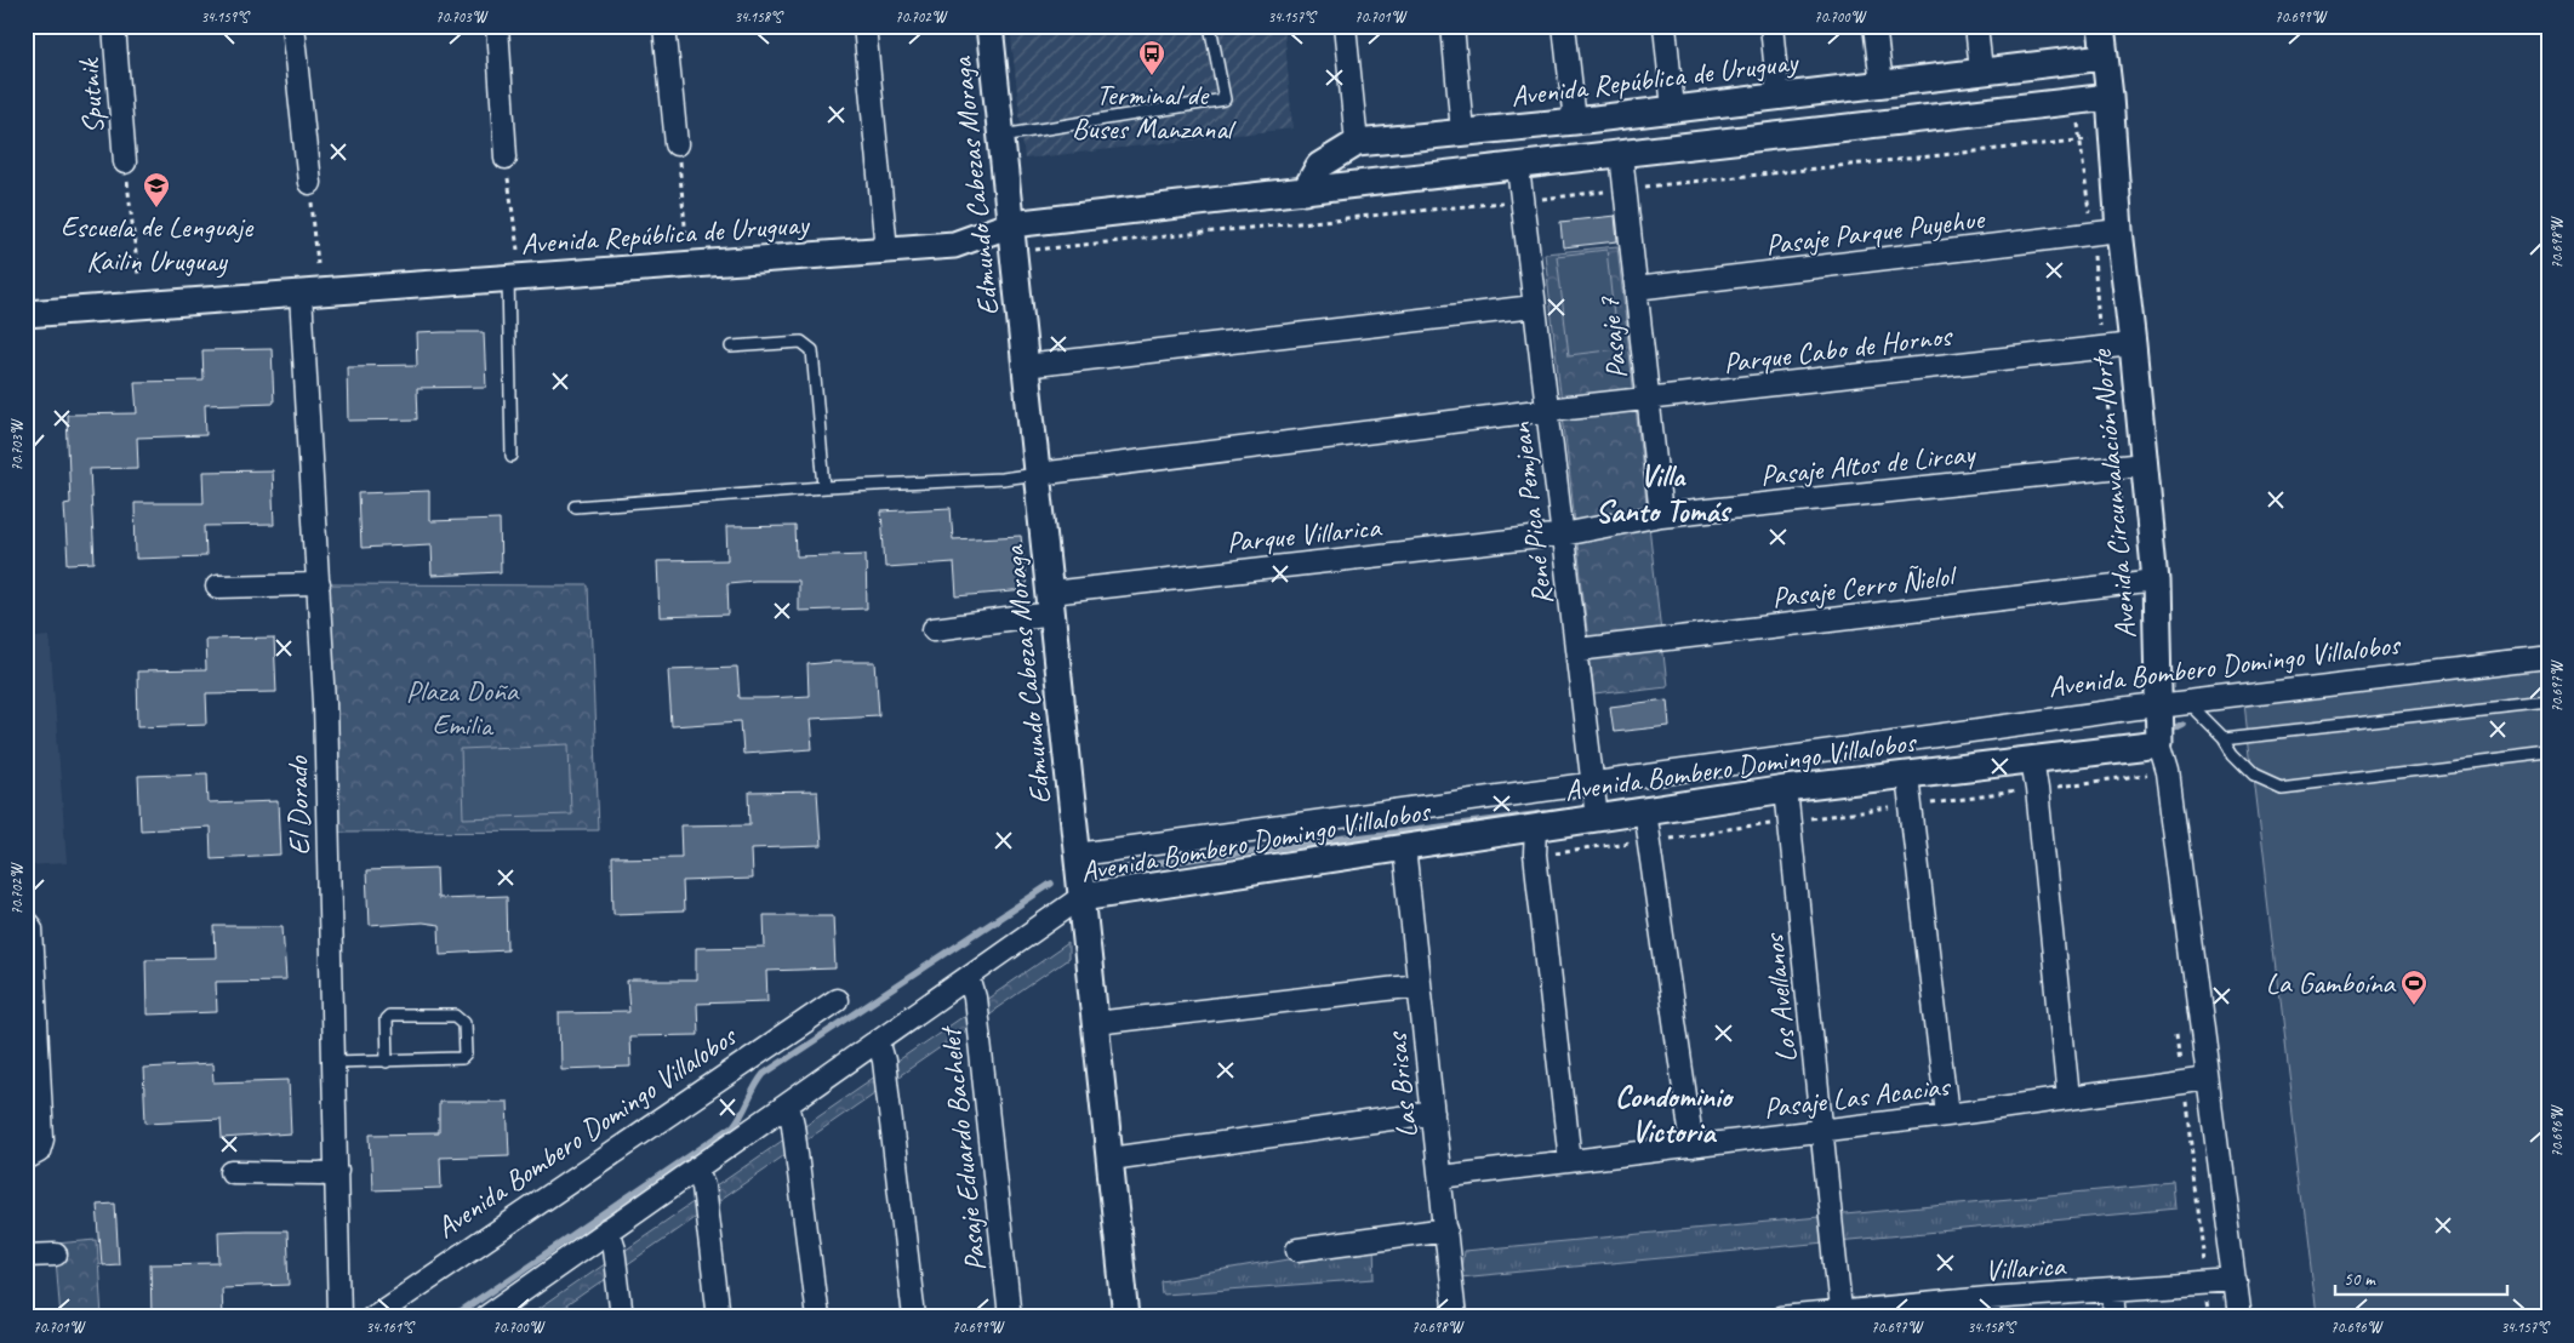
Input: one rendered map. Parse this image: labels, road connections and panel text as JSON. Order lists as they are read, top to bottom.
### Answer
{
  "streets": {
    "street": [
      "Avenida República de Uruguay",
      "Sputnik",
      "Edmundo Cabezas Moraga",
      "Pasaje Parque Puyehue",
      "Pasaje 7",
      "Parque Cabo de Hornos",
      "Pasaje Altos de Lircay",
      "Avenida Circunvalación Norte",
      "René Pica Pemjean",
      "Parque Villarica",
      "Pasaje Cerro Ñielol",
      "Avenida Bombero Domingo Villalobos",
      "El Dorado",
      "Los Avellanos",
      "Las Brisas",
      "Pasaje Las Acacias",
      "Pasaje Eduardo Bachelet",
      "Villarica"
    ]
  },
  "crossings": [
    ["Avenida República de Uruguay", "Edmundo Cabezas Moraga"],
    ["Avenida República de Uruguay", "Pasaje 7"],
    ["Avenida República de Uruguay", "Avenida Circunvalación Norte"],
    ["Avenida República de Uruguay", "René Pica Pemjean"],
    ["Avenida República de Uruguay", "El Dorado"],
    ["Edmundo Cabezas Moraga", "Parque Cabo de Hornos"],
    ["Edmundo Cabezas Moraga", "Parque Villarica"],
    ["Edmundo Cabezas Moraga", "Avenida Bombero Domingo Villalobos"],
    ["Pasaje Parque Puyehue", "Pasaje 7"],
    ["Pasaje Parque Puyehue", "Avenida Circunvalación Norte"],
    ["Pasaje 7", "Parque Cabo de Hornos"],
    ["Pasaje 7", "Pasaje Altos de Lircay"],
    ["Parque Cabo de Hornos", "Avenida Circunvalación Norte"],
    ["Parque Cabo de Hornos", "René Pica Pemjean"],
    ["Pasaje Altos de Lircay", "Avenida Circunvalación Norte"],
    ["Pasaje Altos de Lircay", "René Pica Pemjean"],
    ["Pasaje Altos de Lircay", "Parque Villarica"],
    ["Avenida Circunvalación Norte", "Pasaje Cerro Ñielol"],
    ["Avenida Circunvalación Norte", "Avenida Bombero Domingo Villalobos"],
    ["Avenida Circunvalación Norte", "Pasaje Las Acacias"],
    ["Avenida Circunvalación Norte", "Villarica"],
    ["René Pica Pemjean", "Parque Villarica"],
    ["René Pica Pemjean", "Pasaje Cerro Ñielol"],
    ["René Pica Pemjean", "Avenida Bombero Domingo Villalobos"],
    ["Avenida Bombero Domingo Villalobos", "Los Avellanos"],
    ["Avenida Bombero Domingo Villalobos", "Las Brisas"],
    ["Avenida Bombero Domingo Villalobos", "Pasaje Eduardo Bachelet"],
    ["Los Avellanos", "Pasaje Las Acacias"],
    ["Los Avellanos", "Villarica"],
    ["Las Brisas", "Pasaje Las Acacias"]
  ],
  "districts": ["Villa Santo Tomás", "Condominio Victoria"],
  "parks": ["Plaza Doña Emilia"],
  "places": {
    "bus stop": ["Terminal de Buses Manzanal"],
    "school or university": ["Escuela de Lenguaje Kailin Uruguay"],
    "sports": ["La Gamboína"]
  },
  "scale_bar": "50 m",
  "coordinates": [
    "34.159°S",
    "70.703°W",
    "34.158°S",
    "70.702°W",
    "34.157°S",
    "70.701°W",
    "70.700°W",
    "70.699°W",
    "70.698°W",
    "70.697°W",
    "70.696°W",
    "34.161°S"
  ]
}
